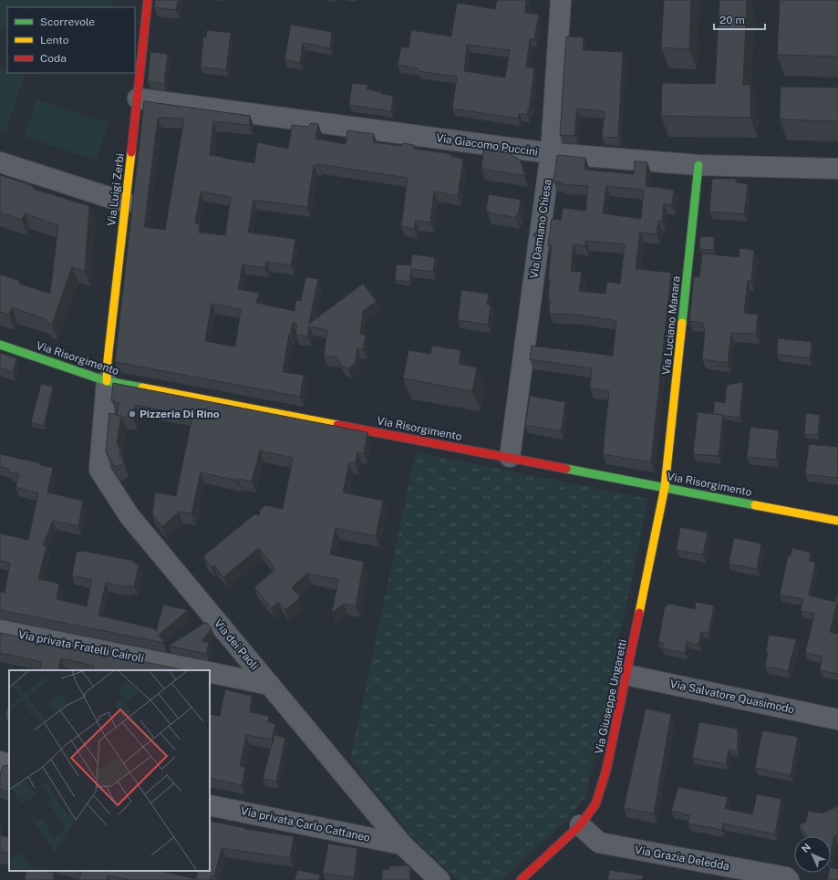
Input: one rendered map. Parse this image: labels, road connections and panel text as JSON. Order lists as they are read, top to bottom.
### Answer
{
  "streets": {
    "street": [
      "Via Giacomo Puccini",
      "Via Luigi Zerbi",
      "Via Damiano Chiesa",
      "Via Luciano Manara",
      "Via Risorgimento",
      "Via dei Paoli",
      "Via privata Fratelli Cairoli",
      "Via Giuseppe Ungaretti",
      "Via Salvatore Quasimodo",
      "Via privata Carlo Cattaneo",
      "Via Grazia Deledda"
    ]
  },
  "crossings": [
    ["Via Giacomo Puccini", "Via Luigi Zerbi"],
    ["Via Giacomo Puccini", "Via Damiano Chiesa"],
    ["Via Giacomo Puccini", "Via Luciano Manara"],
    ["Via Luigi Zerbi", "Via Risorgimento"],
    ["Via Luigi Zerbi", "Via dei Paoli"],
    ["Via Damiano Chiesa", "Via Risorgimento"],
    ["Via Luciano Manara", "Via Risorgimento"],
    ["Via Luciano Manara", "Via Giuseppe Ungaretti"],
    ["Via Risorgimento", "Via dei Paoli"],
    ["Via Risorgimento", "Via Giuseppe Ungaretti"],
    ["Via dei Paoli", "Via privata Carlo Cattaneo"],
    ["Via Giuseppe Ungaretti", "Via Salvatore Quasimodo"],
    ["Via Giuseppe Ungaretti", "Via Grazia Deledda"]
  ],
  "places": ["Pizzeria Di Rino"],
  "legend": ["Scorrevole", "Lento", "Coda"],
  "scale_bar": "20 m",
  "north": "top left"
}
